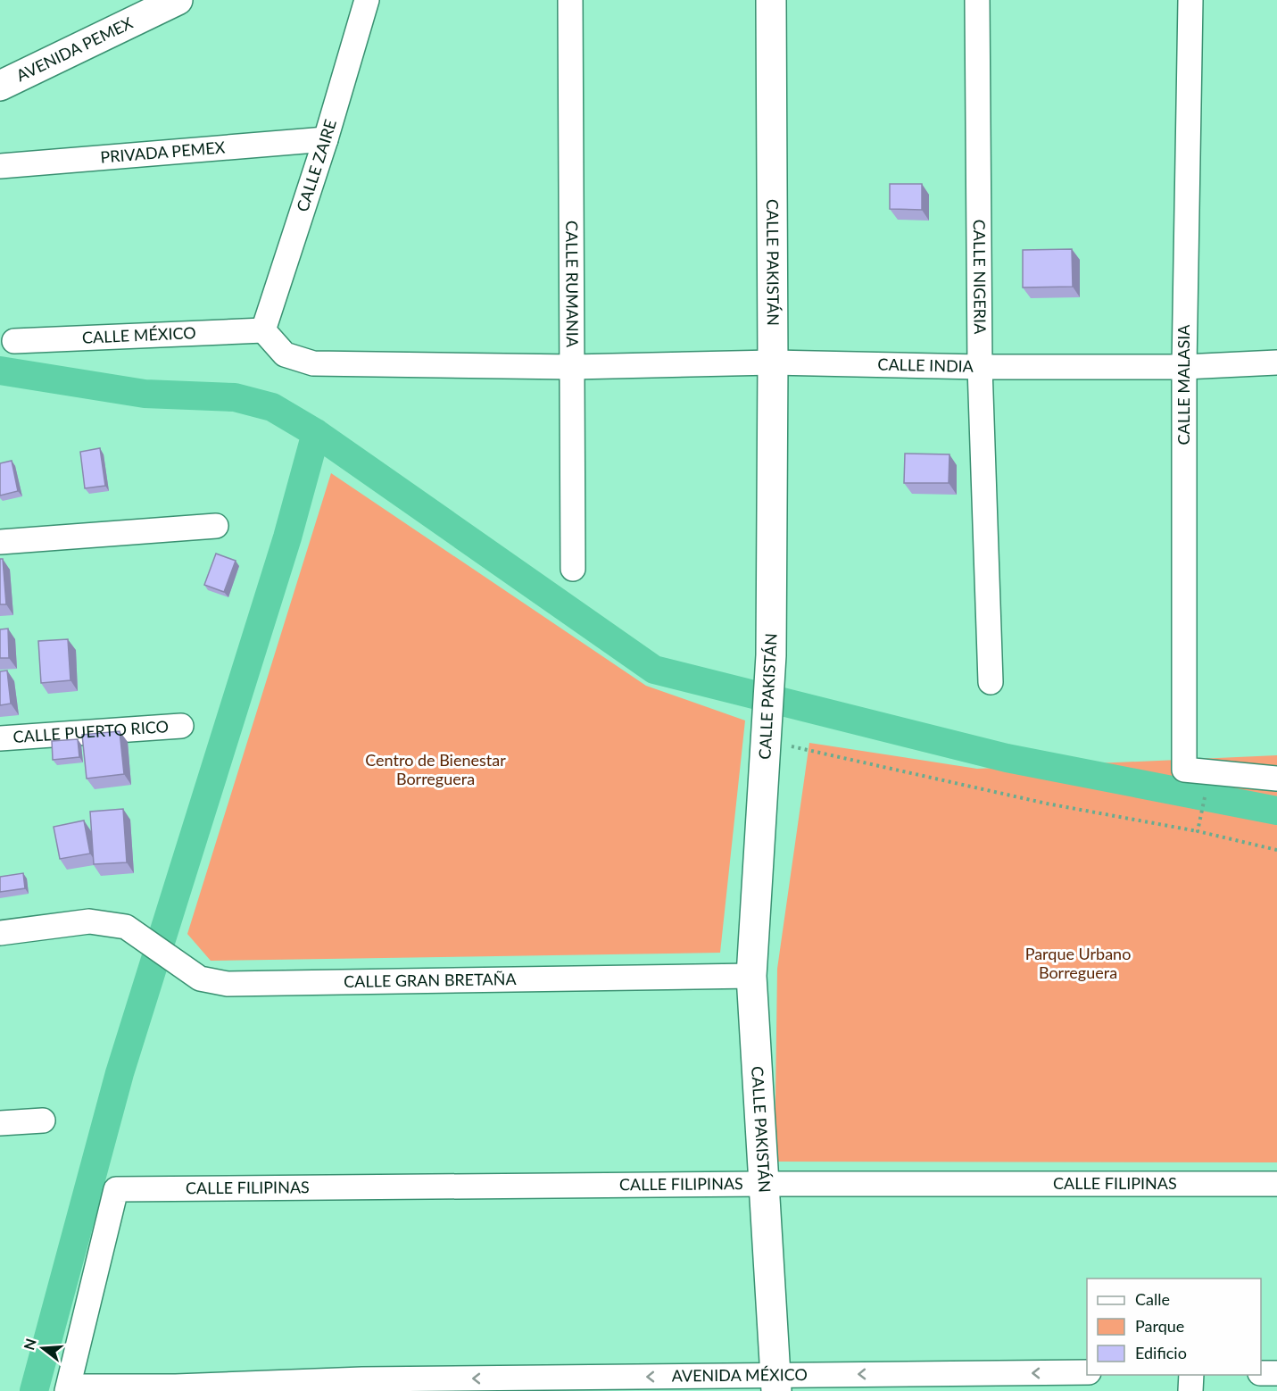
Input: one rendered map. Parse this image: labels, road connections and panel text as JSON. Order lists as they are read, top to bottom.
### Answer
{
  "streets": {
    "street": [
      "AVENIDA PEMEX",
      "PRIVADA PEMEX",
      "CALLE ZAIRE",
      "CALLE PAKISTÁN",
      "CALLE NIGERIA",
      "CALLE RUMANIA",
      "CALLE MÉXICO",
      "CALLE INDIA",
      "CALLE MALASIA",
      "CALLE PUERTO RICO",
      "CALLE GRAN BRETAÑA",
      "CALLE FILIPINAS",
      "AVENIDA MÉXICO"
    ]
  },
  "crossings": [
    ["PRIVADA PEMEX", "CALLE ZAIRE"],
    ["CALLE ZAIRE", "CALLE MÉXICO"],
    ["CALLE ZAIRE", "CALLE INDIA"],
    ["CALLE PAKISTÁN", "CALLE INDIA"],
    ["CALLE PAKISTÁN", "CALLE GRAN BRETAÑA"],
    ["CALLE PAKISTÁN", "CALLE FILIPINAS"],
    ["CALLE PAKISTÁN", "AVENIDA MÉXICO"],
    ["CALLE NIGERIA", "CALLE INDIA"],
    ["CALLE RUMANIA", "CALLE INDIA"],
    ["CALLE MÉXICO", "CALLE INDIA"],
    ["CALLE INDIA", "CALLE MALASIA"],
    ["CALLE FILIPINAS", "AVENIDA MÉXICO"]
  ],
  "one_way": ["AVENIDA MÉXICO"],
  "parks": ["Centro de Bienestar Borreguera", "Parque Urbano Borreguera"],
  "legend": ["Calle", "Parque", "Edificio"],
  "north": "left"
}
